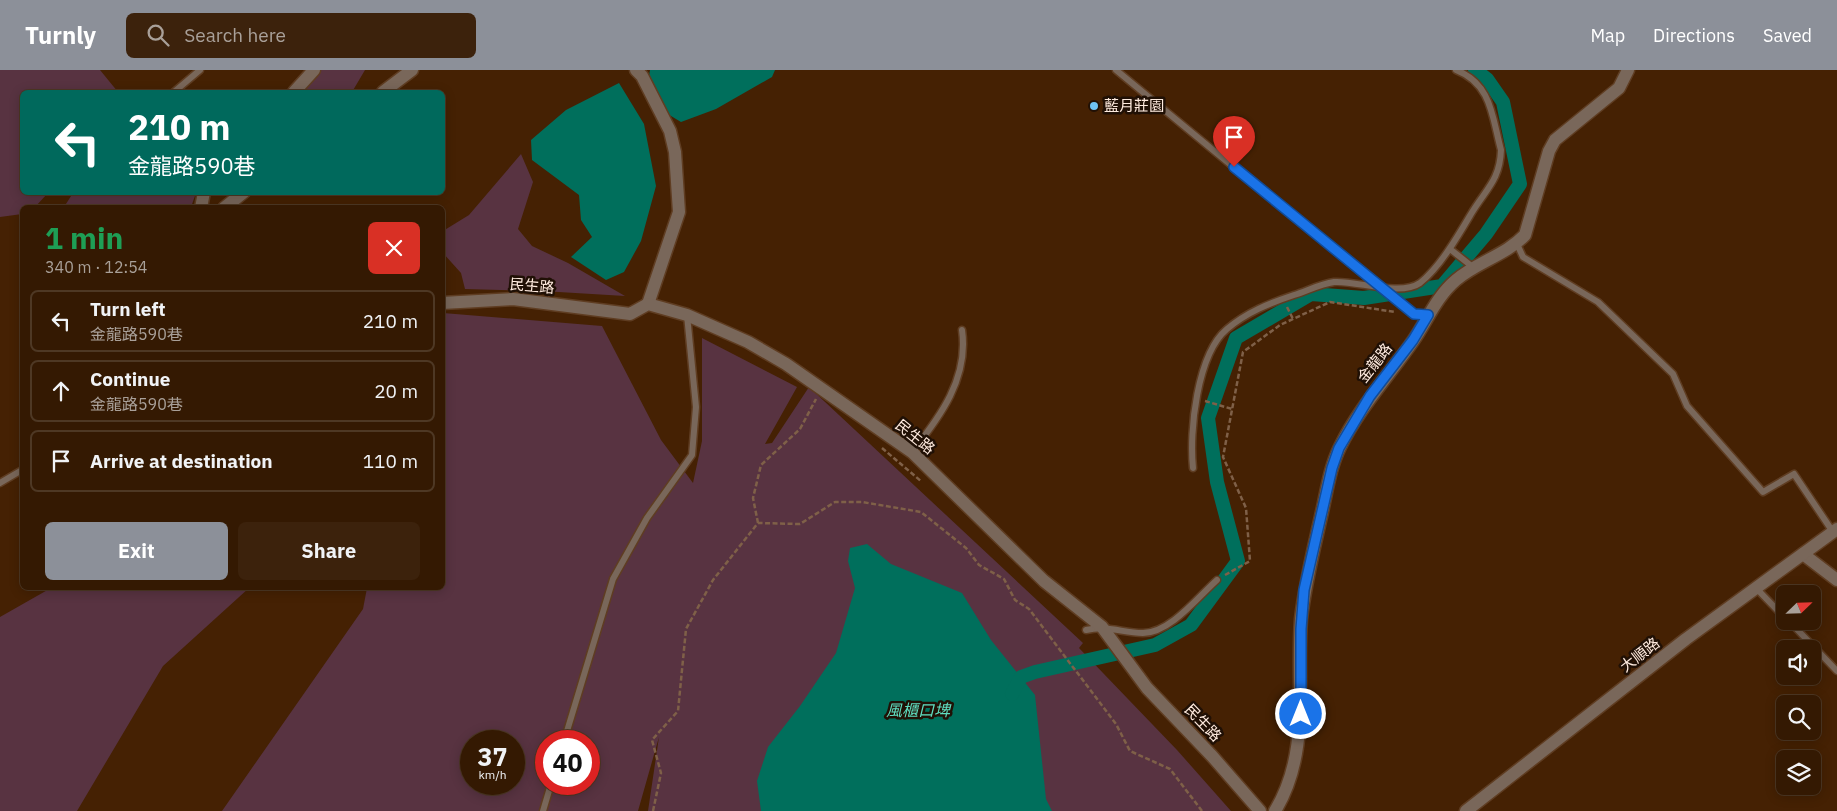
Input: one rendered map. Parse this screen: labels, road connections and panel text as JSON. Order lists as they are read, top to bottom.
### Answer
{
  "streets": {
    "street": ["民生路", "金龍路", "大順路"]
  },
  "water": ["風櫃口埤"],
  "places": ["藍月莊園"],
  "north": "top right",
  "page": {
    "header": "Turnly",
    "search": "Search here",
    "nav": ["Map", "Directions", "Saved"],
    "turn": ["210 m", "金龍路590巷"],
    "heading": ["1 min", "340 m · 12:54"],
    "list": [
      {
        "name": "Turn left",
        "note": "金龍路590巷",
        "value": "210 m"
      },
      {
        "name": "Continue",
        "note": "金龍路590巷",
        "value": "20 m"
      },
      {
        "name": "Arrive at destination",
        "value": "110 m"
      }
    ],
    "buttons": ["Exit", "Share"],
    "speed": "37 km/h",
    "limit": "40"
  }
}
